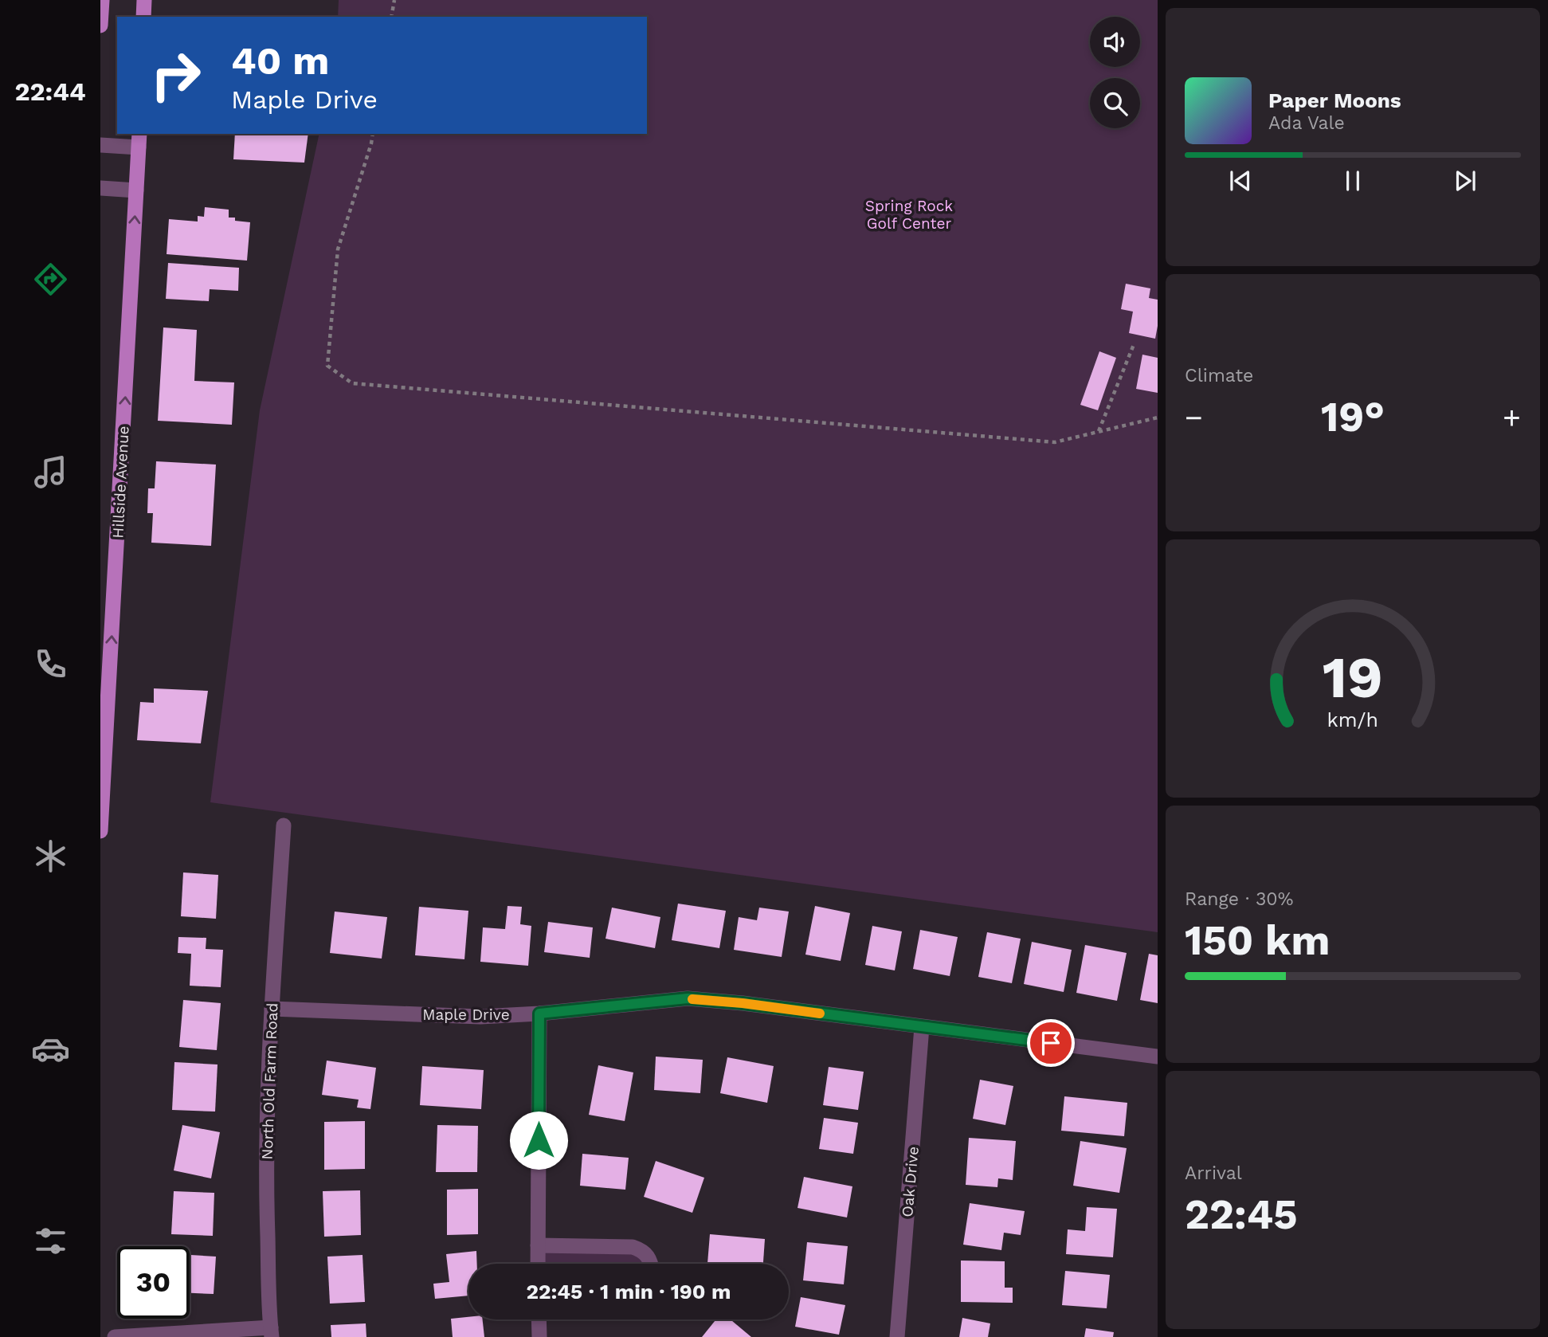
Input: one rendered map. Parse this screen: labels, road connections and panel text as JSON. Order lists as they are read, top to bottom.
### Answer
{
  "streets": {
    "main road": ["Hillside Avenue"],
    "street": ["Maple Drive", "North Old Farm Road", "Oak Drive"]
  },
  "crossings": [
    ["Maple Drive", "North Old Farm Road"],
    ["Maple Drive", "Oak Drive"]
  ],
  "one_way": ["Hillside Avenue"],
  "parks": ["Spring Rock Golf Center"],
  "page": {
    "tabs": "22:44",
    "turn": ["40 m", "Maple Drive"],
    "song": ["Paper Moons", "Ada Vale"],
    "tile": [
      "Climate",
      ["Range · 30%", "150 km"],
      ["Arrival", "22:45"]
    ],
    "heat": ["−", "19°", "+"],
    "limit": "30",
    "trip": "22:45 · 1 min · 190 m",
    "gauge": ["19", "km/h"]
  }
}
